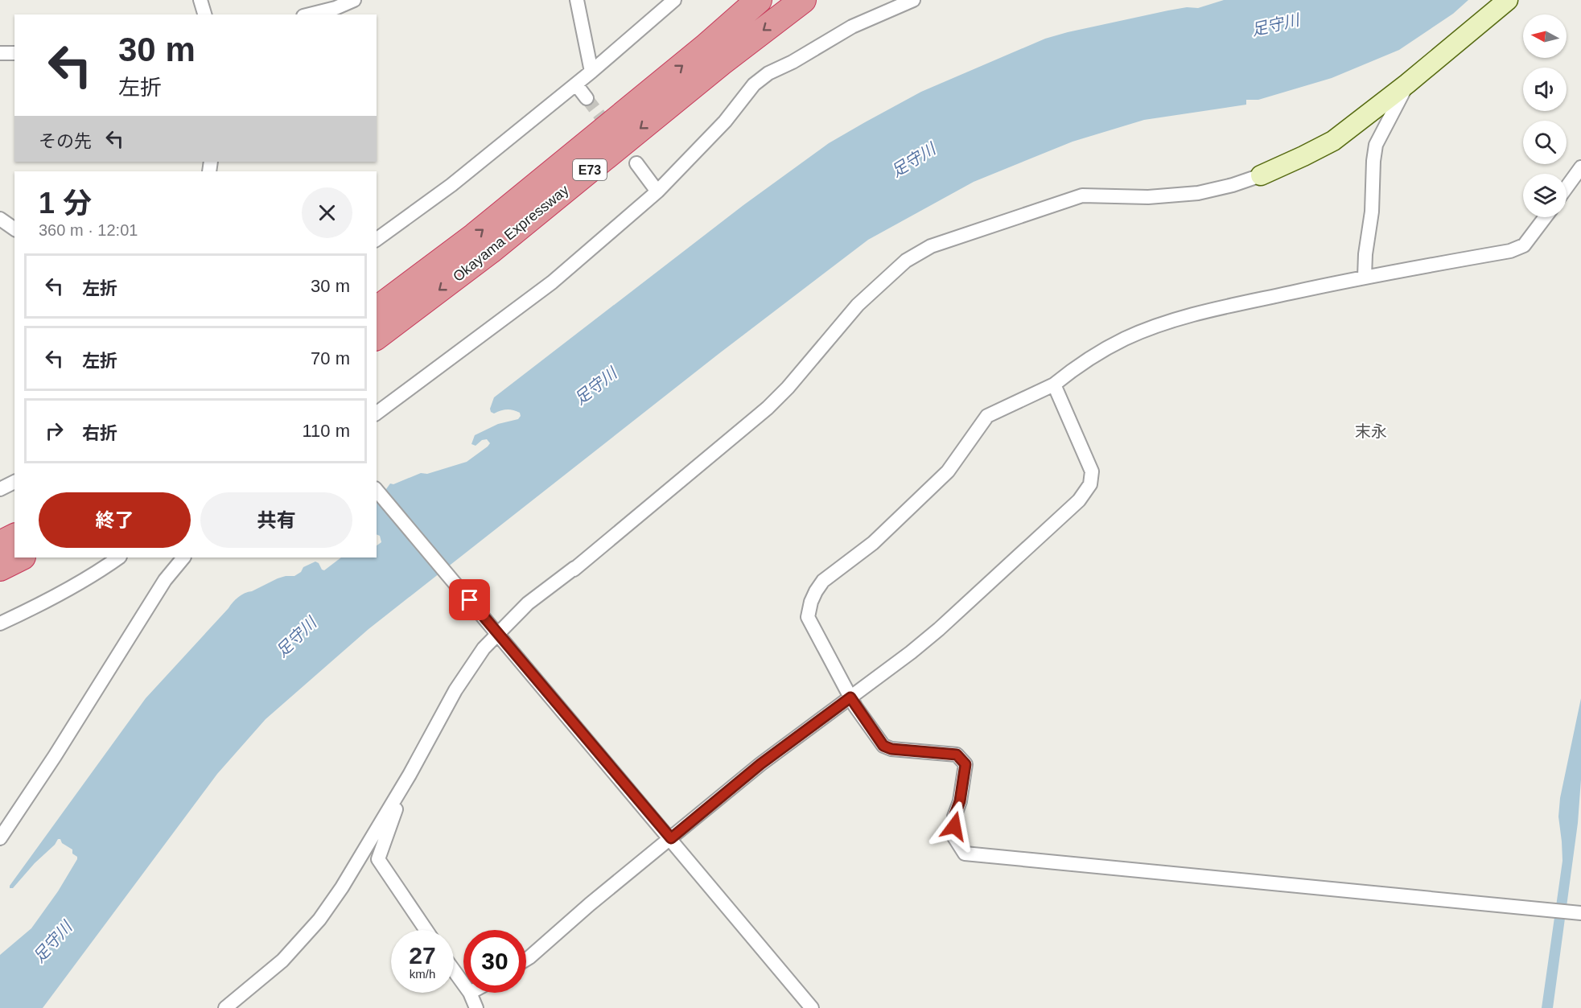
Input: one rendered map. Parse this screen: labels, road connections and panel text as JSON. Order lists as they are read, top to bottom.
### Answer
{
  "streets": {
    "highway": ["E73", "Okayama Expressway"]
  },
  "districts": ["末永"],
  "water": ["足守川"],
  "north": "left",
  "page": {
    "turn": ["30 m", "左折"],
    "then": "その先",
    "heading": ["1 分", "360 m · 12:01"],
    "list": [
      {
        "name": "左折",
        "value": "30 m"
      },
      {
        "name": "左折",
        "value": "70 m"
      },
      {
        "name": "右折",
        "value": "110 m"
      }
    ],
    "buttons": ["終了", "共有"],
    "speed": "27 km/h",
    "limit": "30"
  }
}
